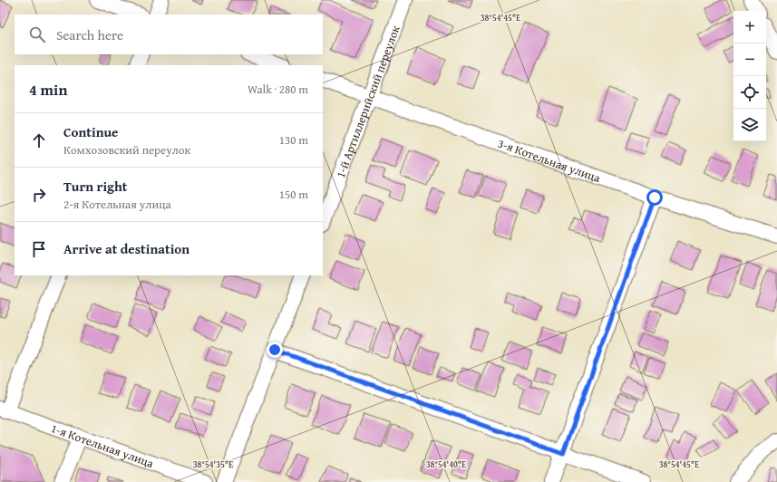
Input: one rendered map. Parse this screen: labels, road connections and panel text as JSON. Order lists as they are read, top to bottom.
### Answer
{
  "streets": {
    "street": ["1-й Артиллерийский переулок", "3-я Котельная улица", "1-я Котельная улица"]
  },
  "crossings": [
    ["1-й Артиллерийский переулок", "3-я Котельная улица"]
  ],
  "page": {
    "map_buttons": ["+", "−"],
    "search": "Search here",
    "heading": ["4 min", "Walk · 280 m"],
    "list": [
      ["Continue", "Комхозовский переулок", "130 m"],
      ["Turn right", "2-я Котельная улица", "150 m"],
      "Arrive at destination"
    ]
  },
  "coordinates": ["38°54'45\"E", "38°54'35\"E", "38°54'40\"E"]
}
